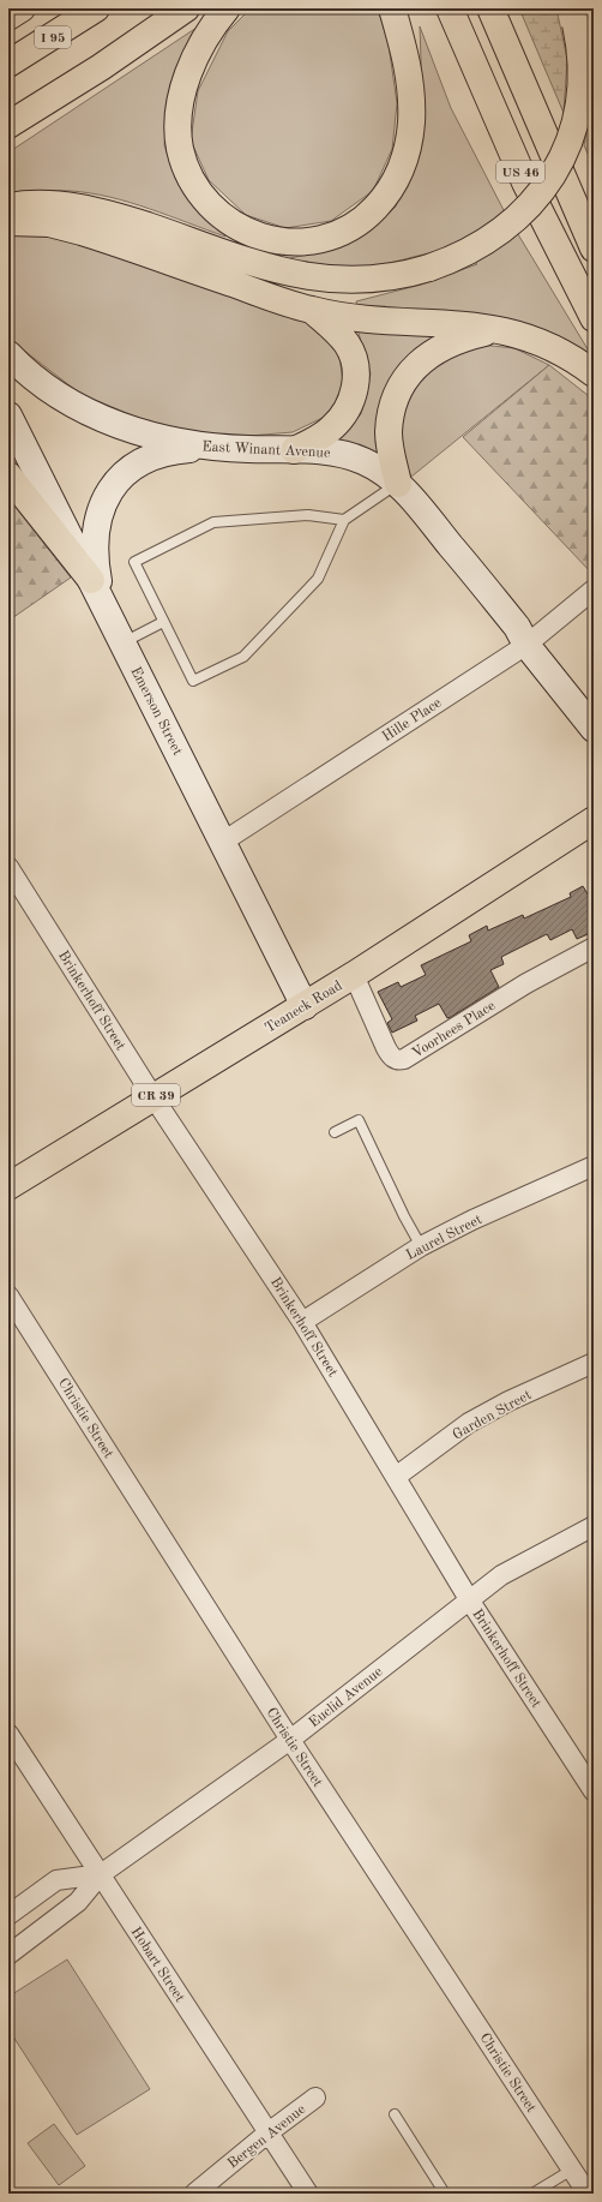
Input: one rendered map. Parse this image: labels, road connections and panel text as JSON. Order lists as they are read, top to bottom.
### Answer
{
  "streets": {
    "main road": [
      "I 95",
      "US 46",
      "East Winant Avenue",
      "Emerson Street",
      "Teaneck Road",
      "CR 39"
    ],
    "street": [
      "Hille Place",
      "Brinkerhoff Street",
      "Voorhees Place",
      "Laurel Street",
      "Garden Street",
      "Christie Street",
      "Euclid Avenue",
      "Hobart Street",
      "Bergen Avenue"
    ]
  },
  "crossings": [
    ["East Winant Avenue", "Hille Place"],
    ["Emerson Street", "Hille Place"],
    ["Emerson Street", "Teaneck Road"],
    ["Brinkerhoff Street", "Teaneck Road"],
    ["Brinkerhoff Street", "Laurel Street"],
    ["Brinkerhoff Street", "Garden Street"],
    ["Brinkerhoff Street", "Euclid Avenue"],
    ["Teaneck Road", "Voorhees Place"],
    ["Christie Street", "Euclid Avenue"],
    ["Euclid Avenue", "Hobart Street"],
    ["Hobart Street", "Bergen Avenue"]
  ]
}
